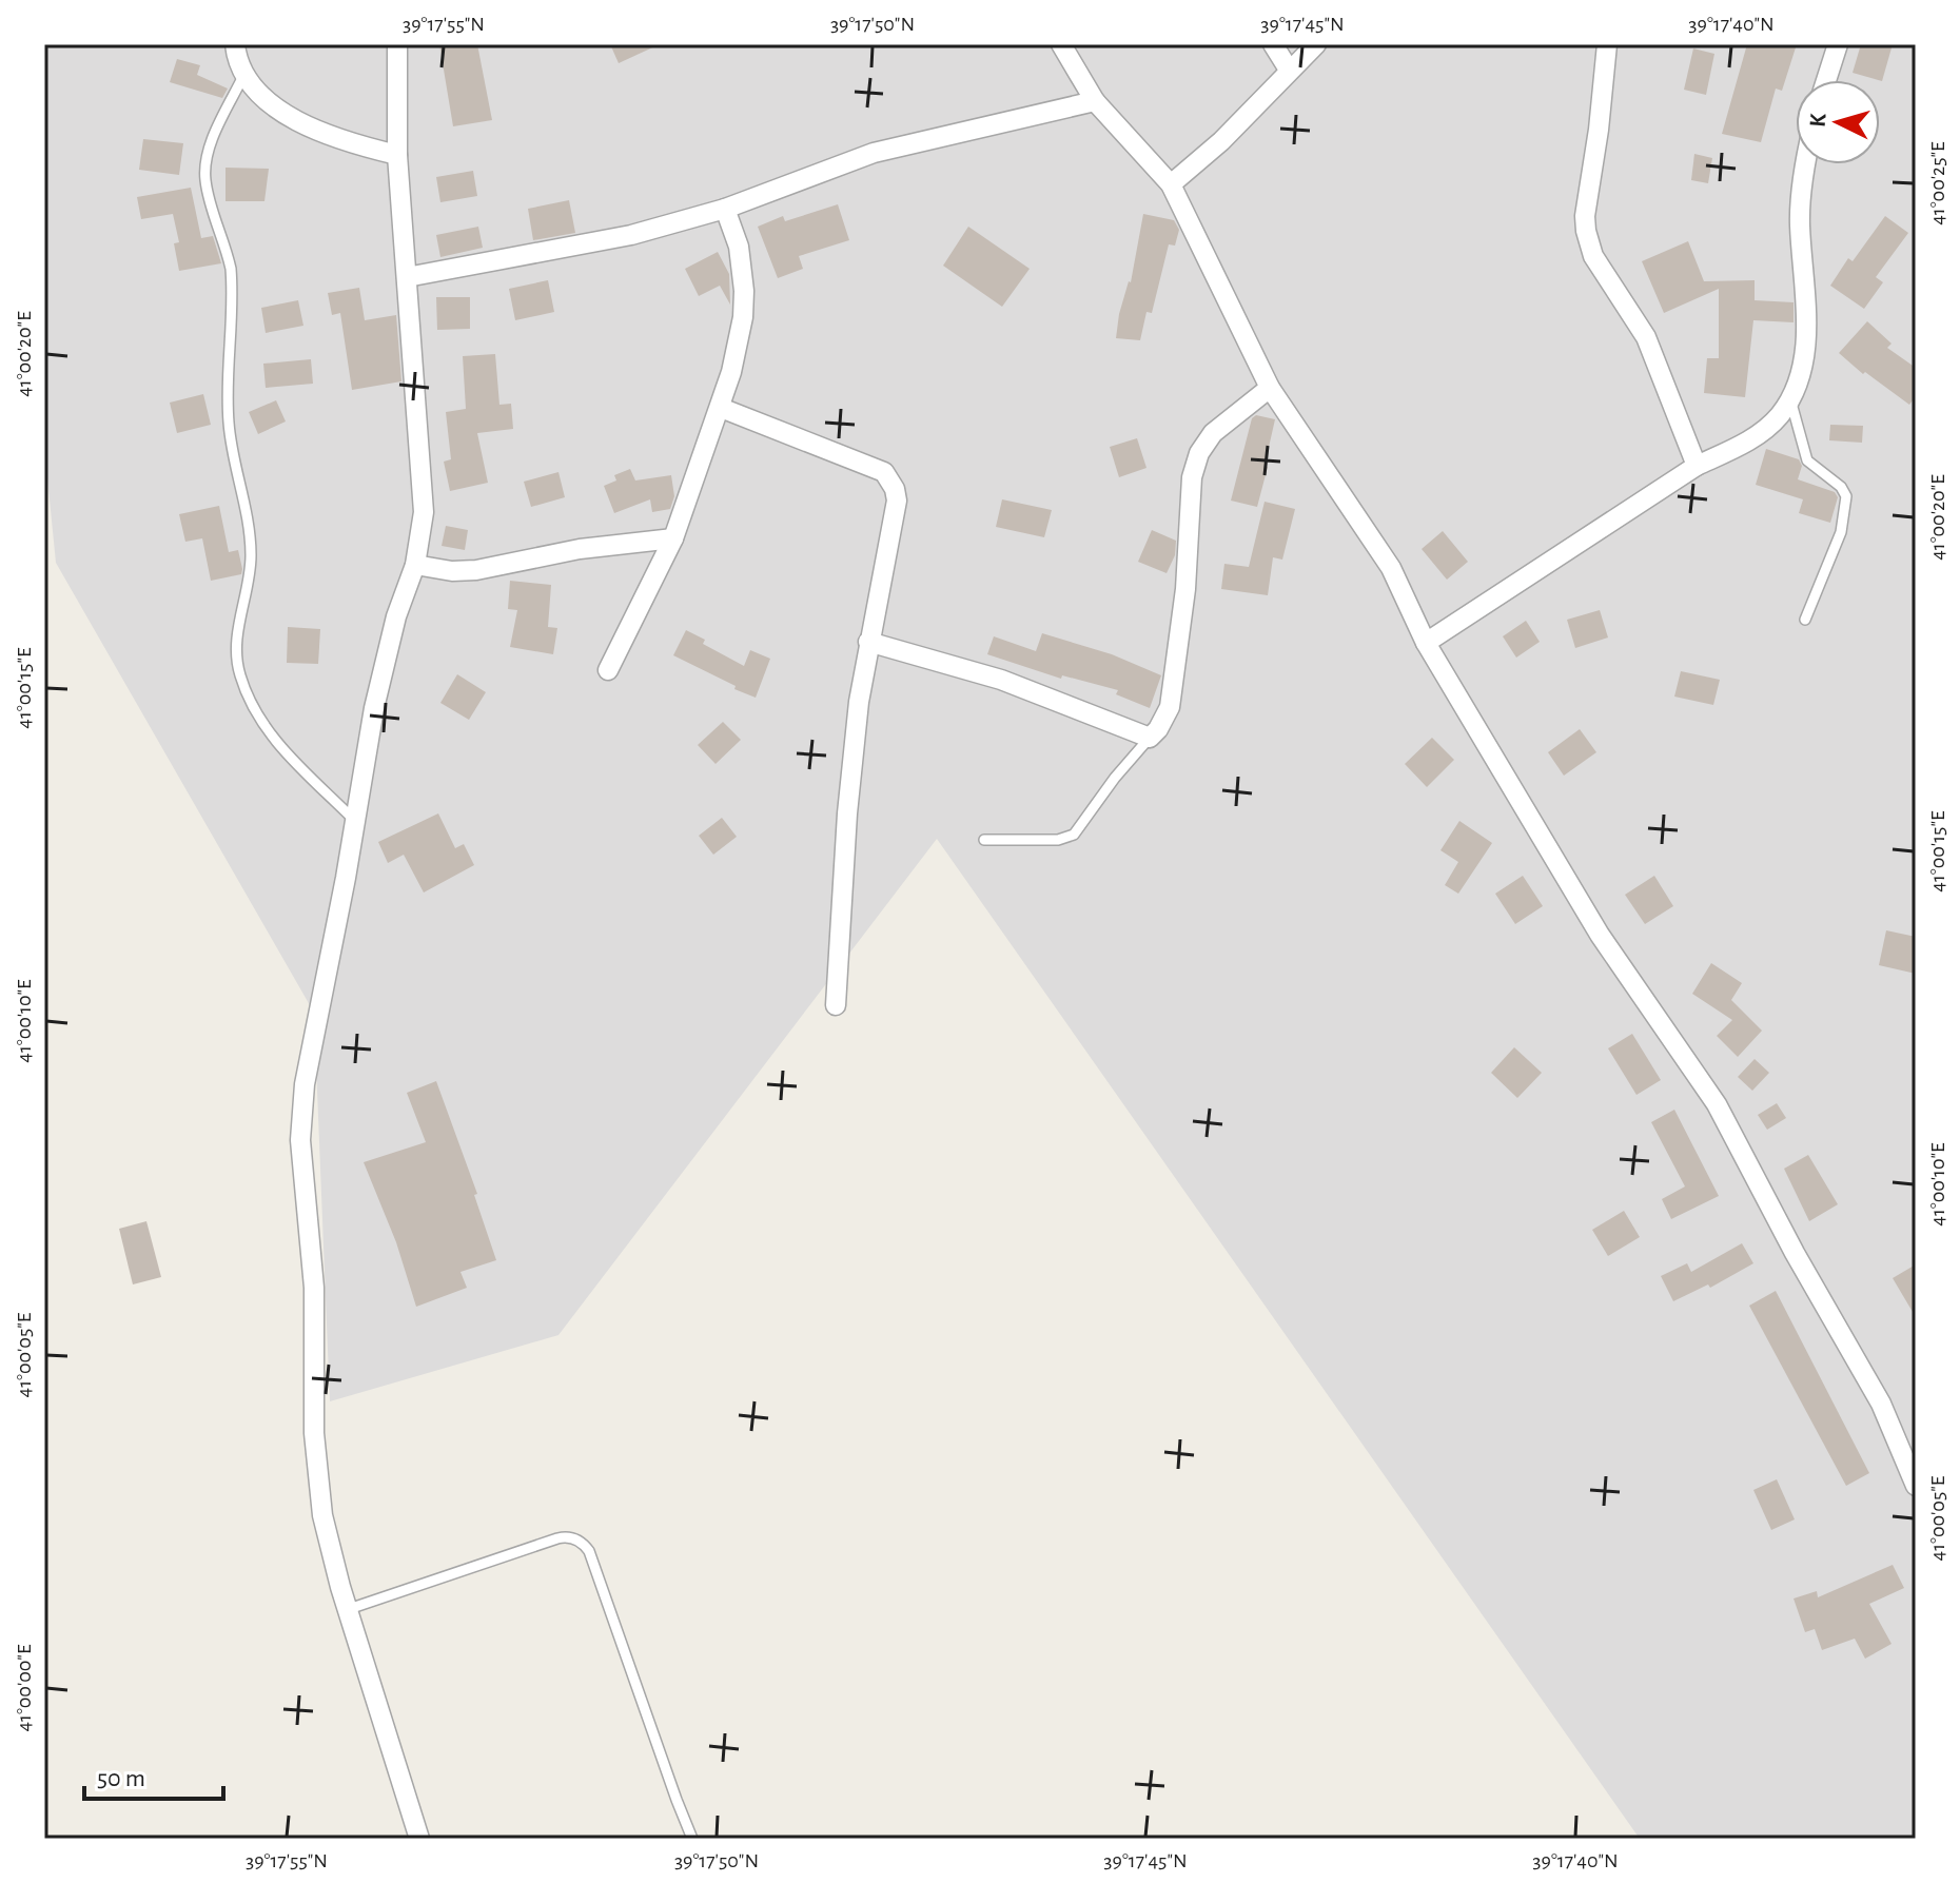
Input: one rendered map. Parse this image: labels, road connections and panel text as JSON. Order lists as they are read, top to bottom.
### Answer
{
  "scale_bar": "50 m",
  "north": "left",
  "coordinates": [
    "39°17'55\"N",
    "39°17'50\"N",
    "39°17'45\"N",
    "39°17'40\"N",
    "41°00'25\"E",
    "41°00'20\"E",
    "41°00'15\"E",
    "41°00'10\"E",
    "41°00'05\"E",
    "41°00'00\"E"
  ]
}
